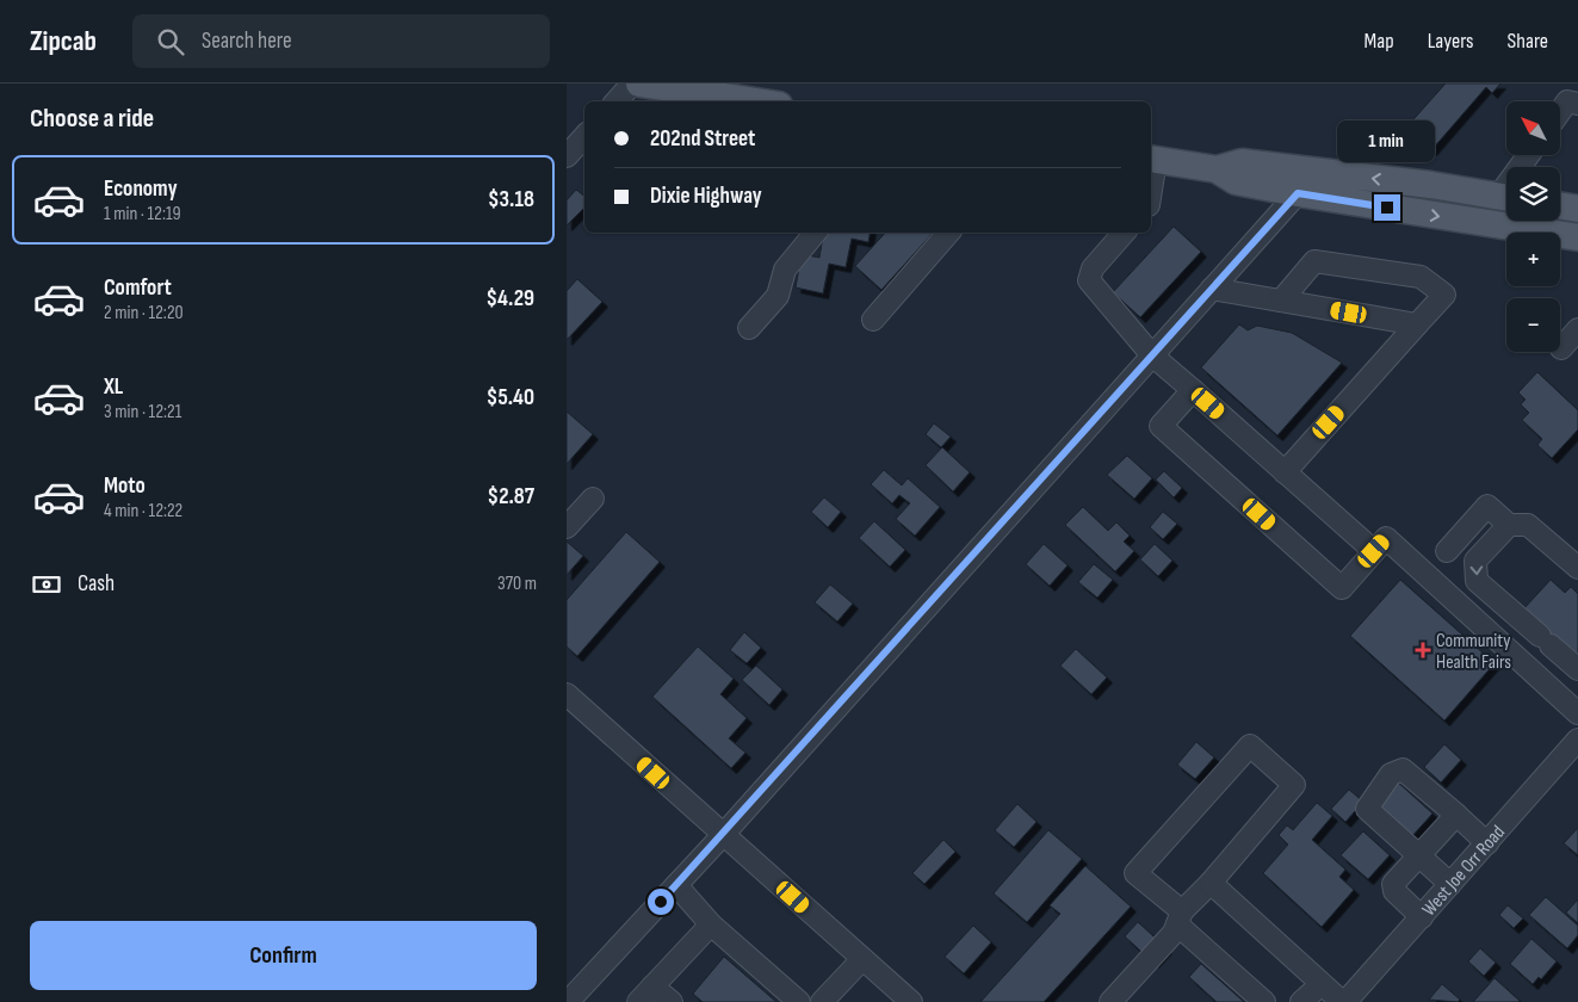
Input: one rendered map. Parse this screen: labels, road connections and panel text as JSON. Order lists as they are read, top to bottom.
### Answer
{
  "streets": {
    "street": ["West Joe Orr Road"]
  },
  "places": {
    "health": ["Community Health Fairs"]
  },
  "north": "top left",
  "page": {
    "header": "Zipcab",
    "search": "Search here",
    "nav": ["Map", "Layers", "Share"],
    "heading": "Choose a ride",
    "map_buttons": ["+", "−"],
    "banner": ["202nd Street", "Dixie Highway"],
    "bubble": "1 min",
    "list": [
      {
        "name": "Economy",
        "note": "1 min · 12:19",
        "value": "$3.18"
      },
      {
        "name": "Comfort",
        "note": "2 min · 12:20",
        "value": "$4.29"
      },
      {
        "name": "XL",
        "note": "3 min · 12:21",
        "value": "$5.40"
      },
      {
        "name": "Moto",
        "note": "4 min · 12:22",
        "value": "$2.87"
      }
    ],
    "pay": ["Cash", "370 m"],
    "buttons": "Confirm"
  }
}
